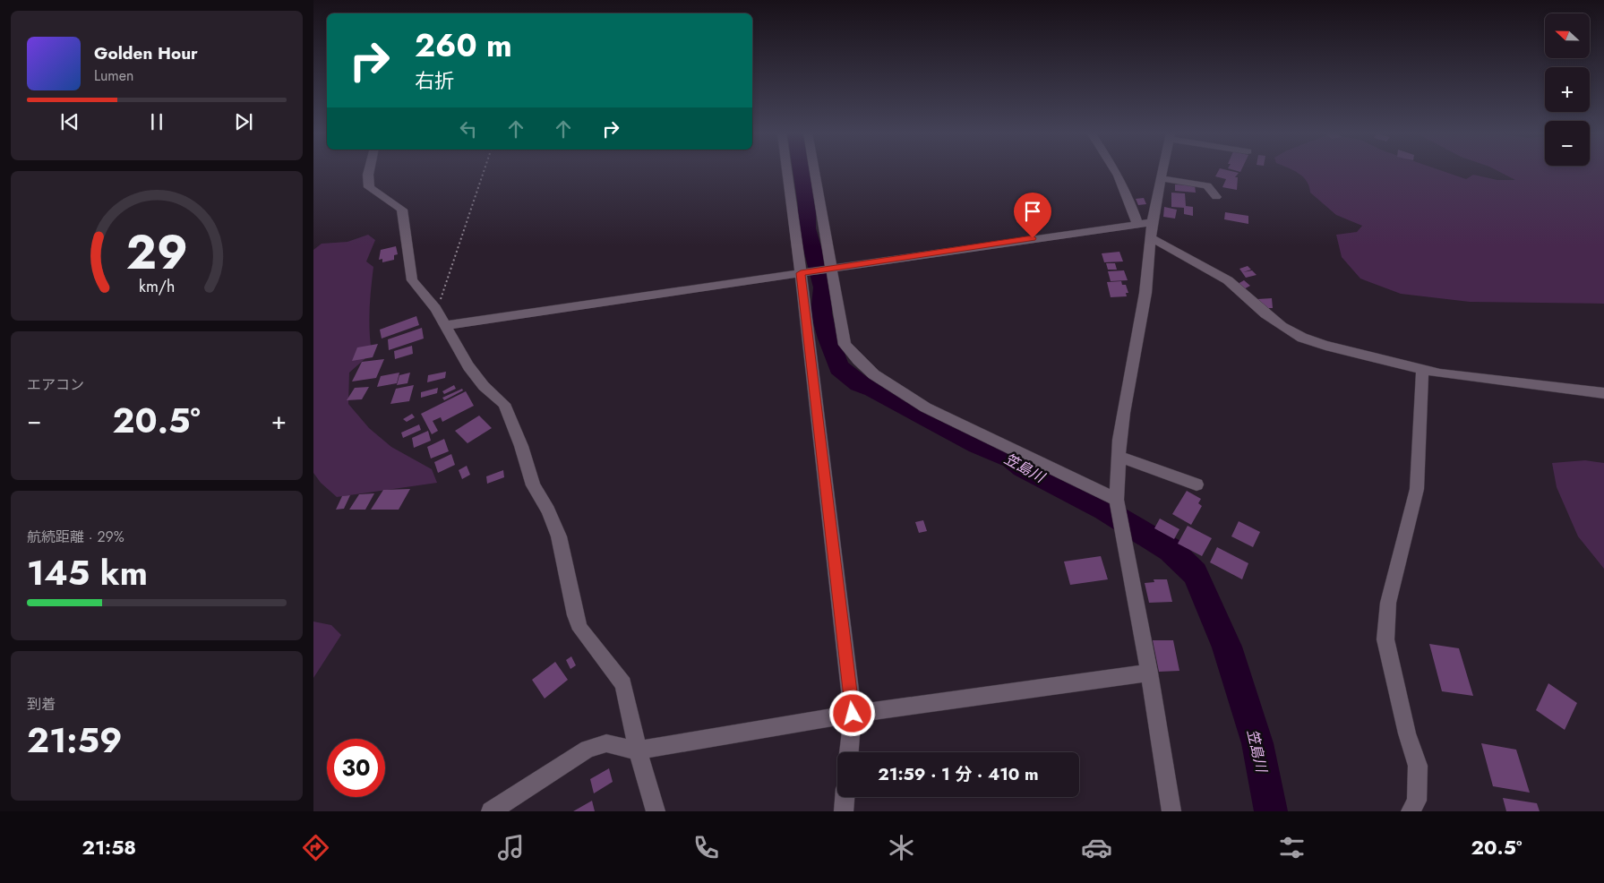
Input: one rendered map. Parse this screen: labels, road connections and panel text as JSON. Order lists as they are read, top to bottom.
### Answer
{
  "water": ["笠島川"],
  "north": "left",
  "page": {
    "map_buttons": ["+", "−"],
    "turn": ["260 m", "右折"],
    "song": ["Golden Hour", "Lumen"],
    "tile": [
      "エアコン",
      ["航続距離 · 29%", "145 km"],
      ["到着", "21:59"]
    ],
    "heat": ["−", "20.5°", "+"],
    "limit": "30",
    "trip": "21:59 · 1 分 · 410 m",
    "tabs": ["21:58", "20.5°"],
    "gauge": ["29", "km/h"]
  }
}
